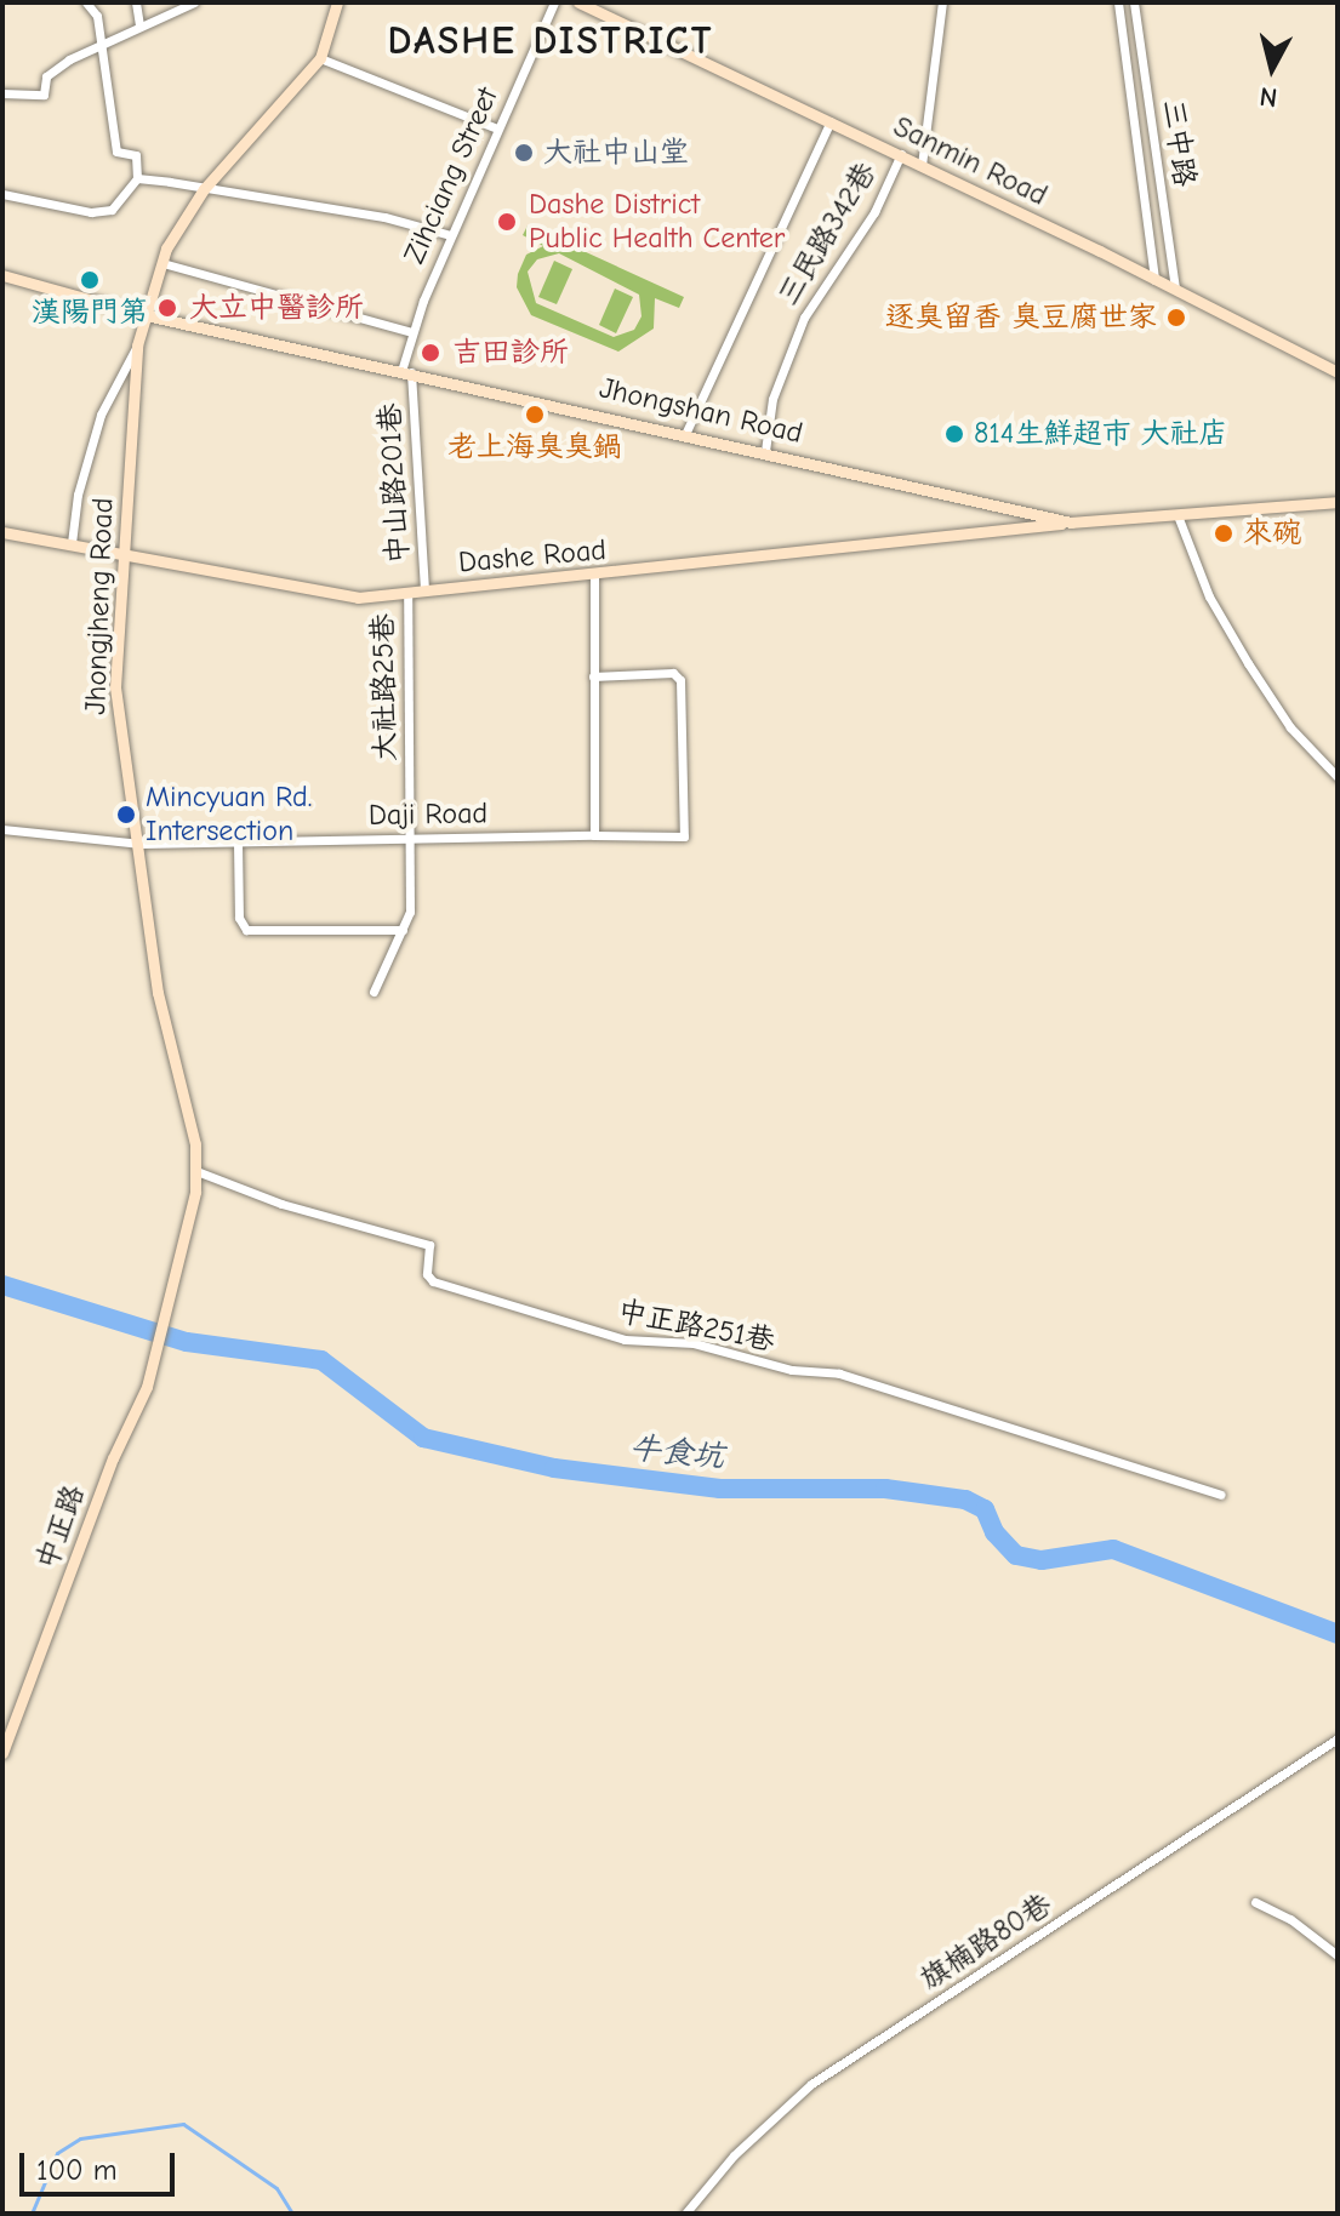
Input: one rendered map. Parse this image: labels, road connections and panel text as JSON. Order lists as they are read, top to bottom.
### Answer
{
  "streets": {
    "street": [
      "三中路",
      "Sanmin Road",
      "Zihciang Street",
      "三民路342巷",
      "Jhongshan Road",
      "中山路201巷",
      "Dashe Road",
      "Jhongjheng Road",
      "大社路25巷",
      "Daji Road",
      "中正路251巷",
      "中正路",
      "旗楠路80巷"
    ]
  },
  "crossings": [
    ["三中路", "Sanmin Road"],
    ["Sanmin Road", "三民路342巷"],
    ["Zihciang Street", "Jhongshan Road"],
    ["Zihciang Street", "中山路201巷"],
    ["三民路342巷", "Jhongshan Road"],
    ["Jhongshan Road", "中山路201巷"],
    ["Jhongshan Road", "Dashe Road"],
    ["Jhongshan Road", "Jhongjheng Road"],
    ["中山路201巷", "Dashe Road"],
    ["Dashe Road", "Jhongjheng Road"],
    ["Dashe Road", "大社路25巷"],
    ["Jhongjheng Road", "Daji Road"],
    ["Jhongjheng Road", "中正路251巷"],
    ["Jhongjheng Road", "中正路"],
    ["大社路25巷", "Daji Road"]
  ],
  "districts": ["DASHE DISTRICT"],
  "water": ["牛食坑"],
  "places": [
    "大社中山堂",
    "Dashe District Public Health Center",
    "漢陽門第",
    "大立中醫診所",
    "逐臭留香 臭豆腐世家",
    "吉田診所",
    "老上海臭臭鍋",
    "814生鮮超市 大社店",
    "來碗",
    "Mincyuan Rd. Intersection"
  ],
  "scale_bar": "100 m",
  "north": "bottom"
}
